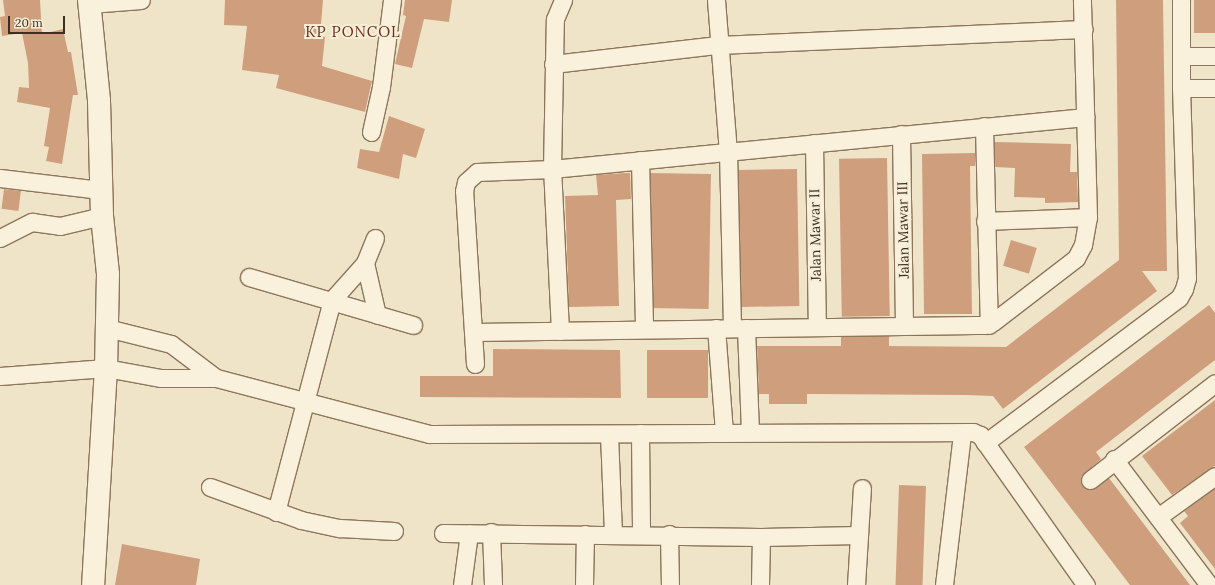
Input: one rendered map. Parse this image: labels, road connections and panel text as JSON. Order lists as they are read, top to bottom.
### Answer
{
  "streets": {
    "street": ["Jalan Mawar III", "Jalan Mawar II"]
  },
  "districts": ["KP PONCOL"],
  "scale_bar": "20 m"
}
